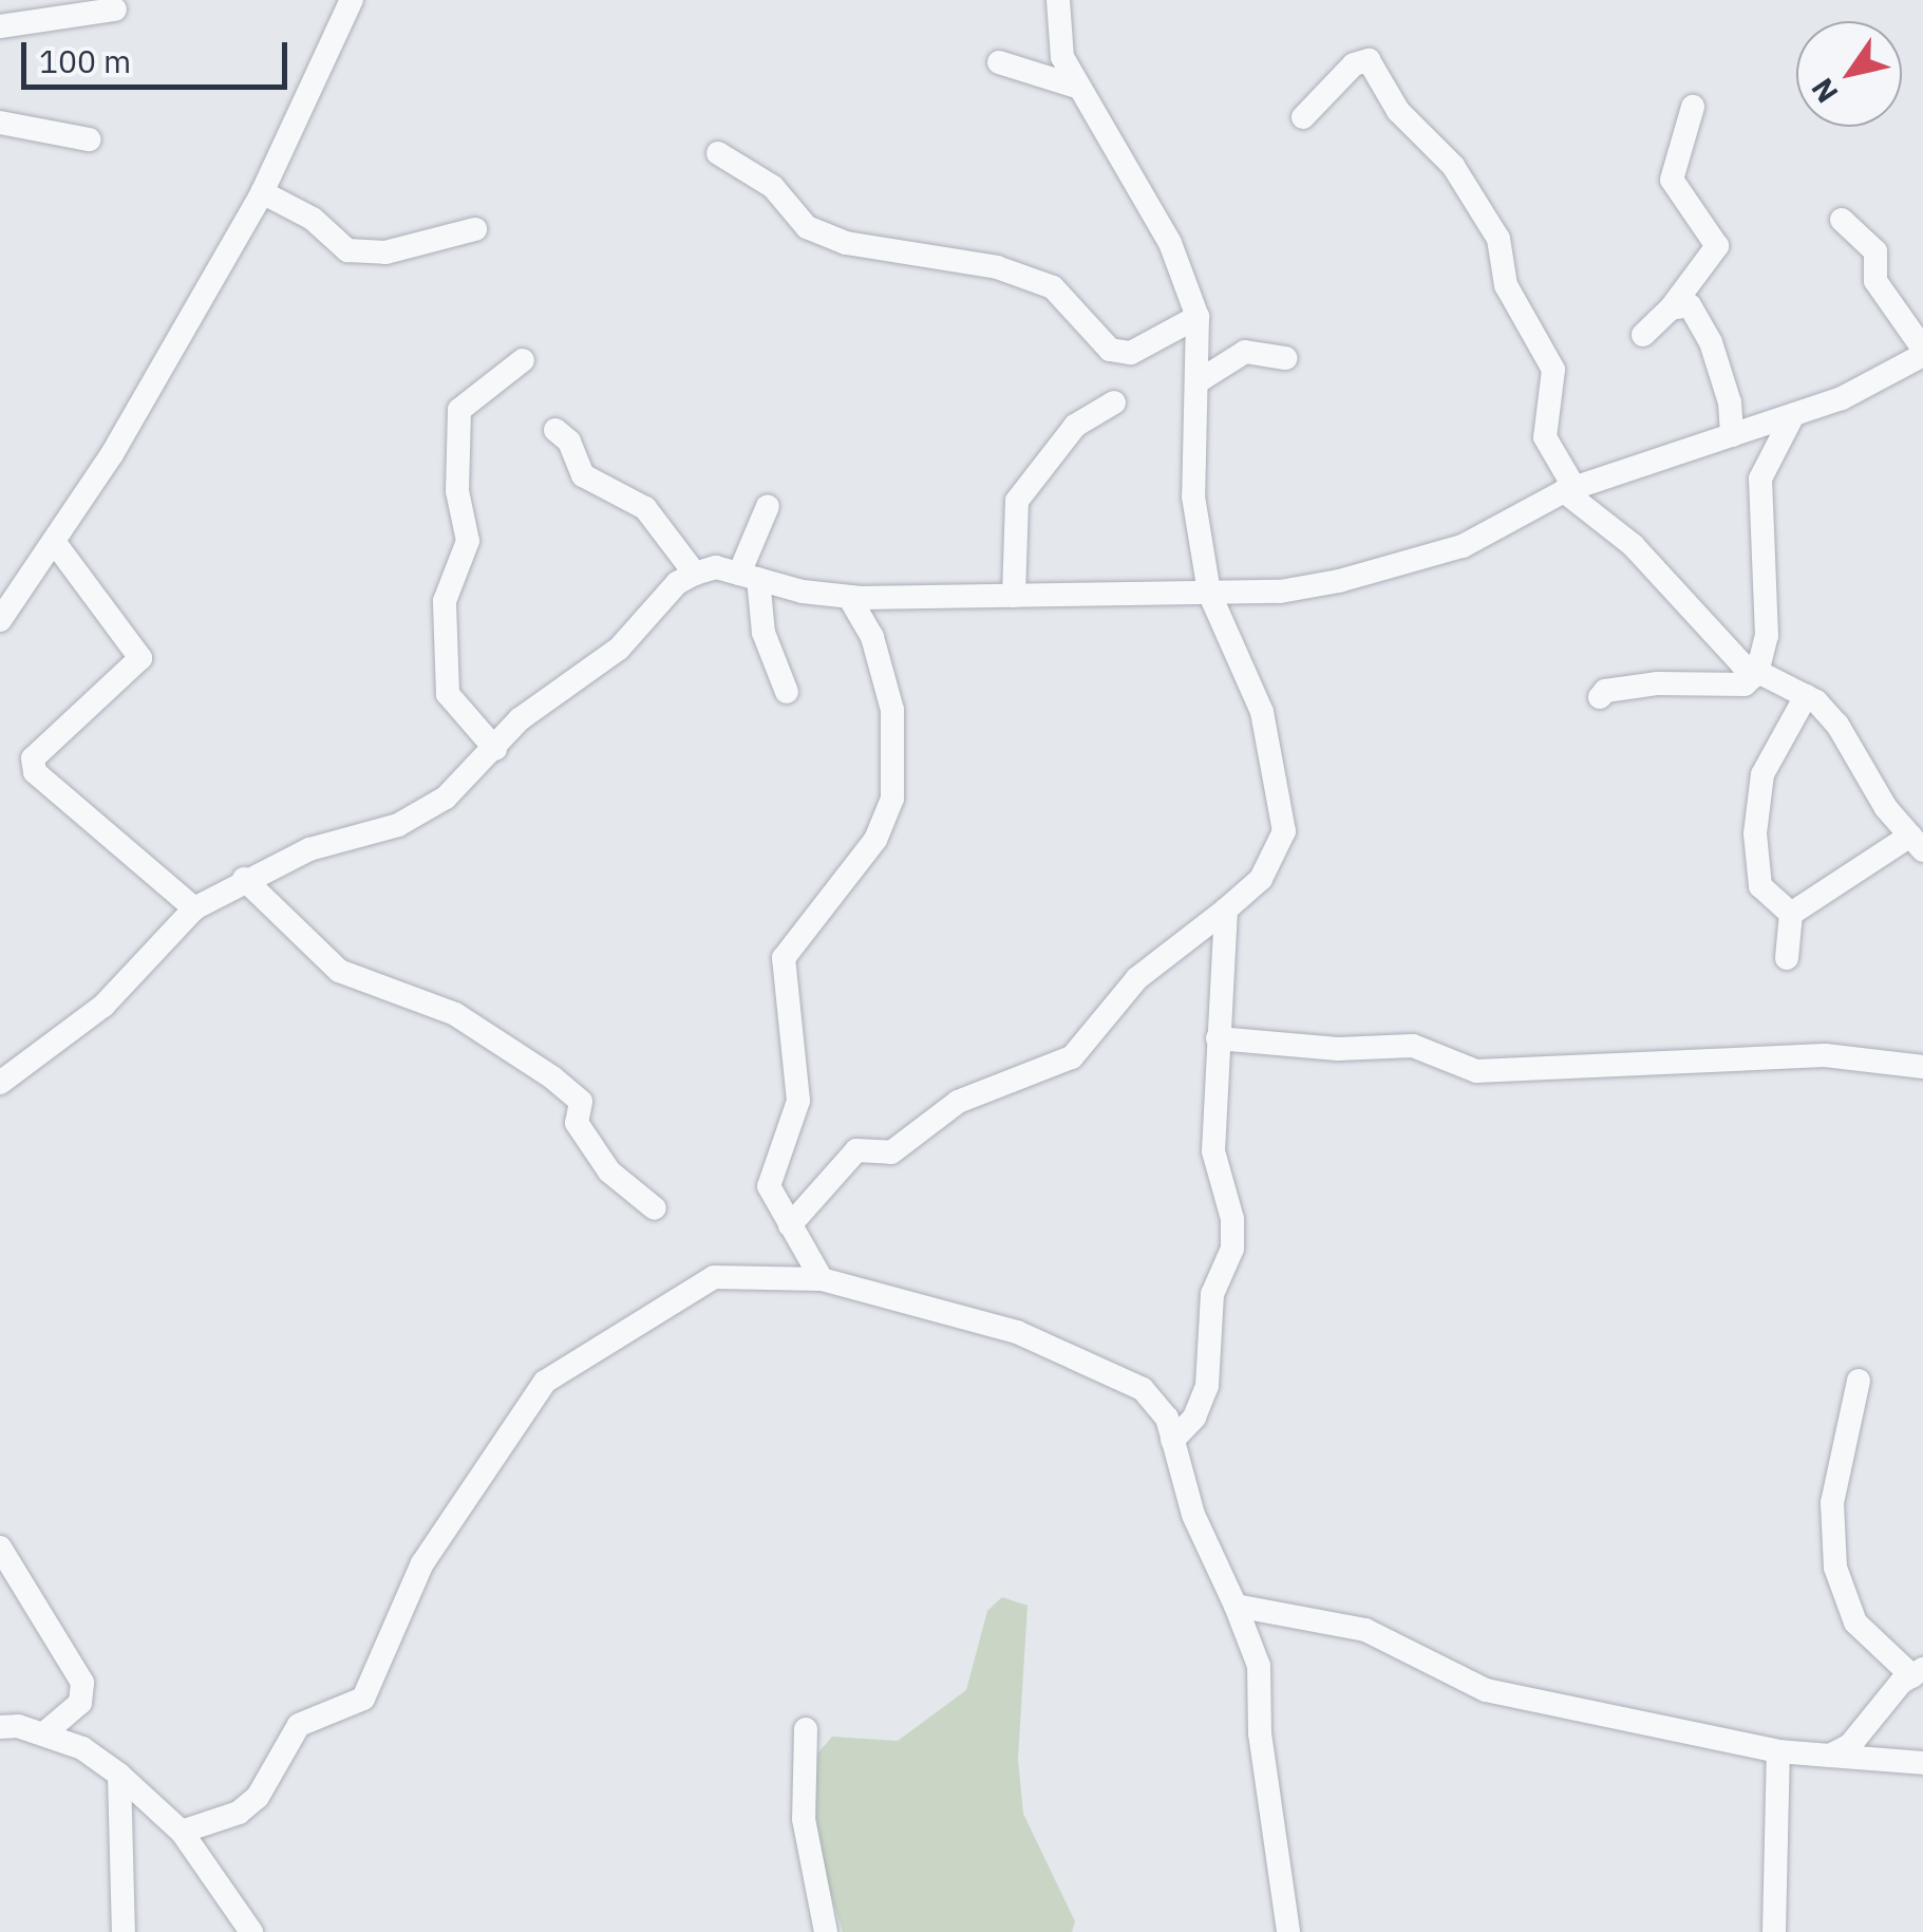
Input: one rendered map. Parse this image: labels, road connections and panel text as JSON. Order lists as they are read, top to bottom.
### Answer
{
  "scale_bar": "100 m",
  "north": "bottom left"
}
